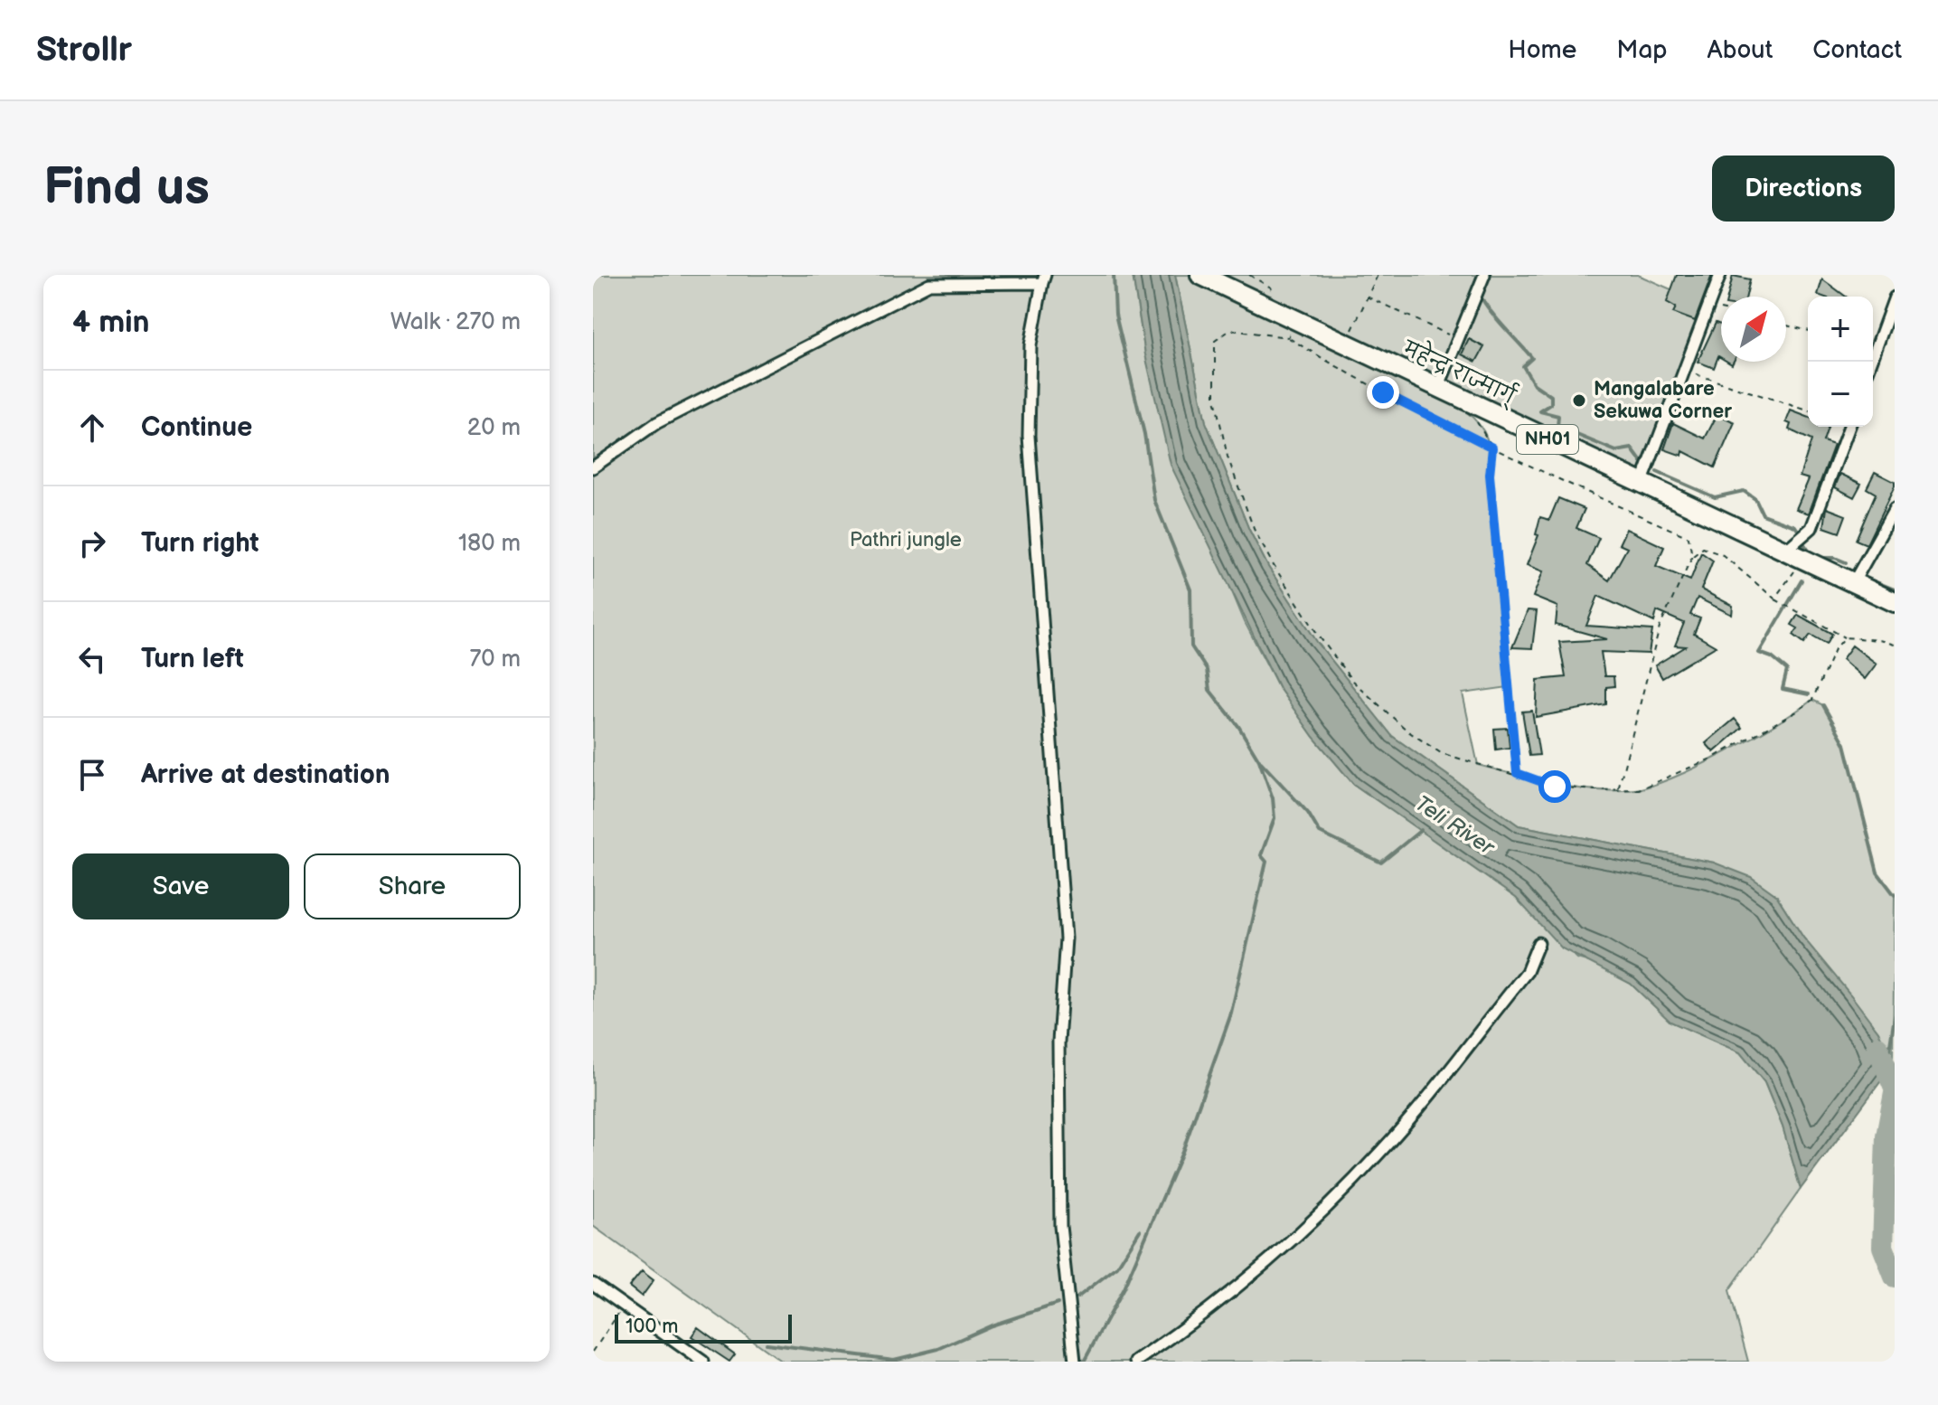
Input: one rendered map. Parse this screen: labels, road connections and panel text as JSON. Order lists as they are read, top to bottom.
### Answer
{
  "streets": {
    "highway": ["महेन्द्र राज्मार्ग्", "NH01"]
  },
  "water": ["Teli River"],
  "parks": ["Pathri jungle"],
  "places": ["Mangalabare Sekuwa Corner"],
  "scale_bar": "100 m",
  "north": "top right",
  "page": {
    "header": "Strollr",
    "nav": [
      "Home",
      "Map",
      "About",
      "Contact"
    ],
    "buttons": [
      "Directions",
      ["Save", "Share"]
    ],
    "title": "Find us",
    "heading": ["4 min", "Walk · 270 m"],
    "map_buttons": ["+", "−"],
    "list": [
      ["Continue", "20 m"],
      ["Turn right", "180 m"],
      ["Turn left", "70 m"],
      "Arrive at destination"
    ],
    "scale": "100 m"
  }
}
